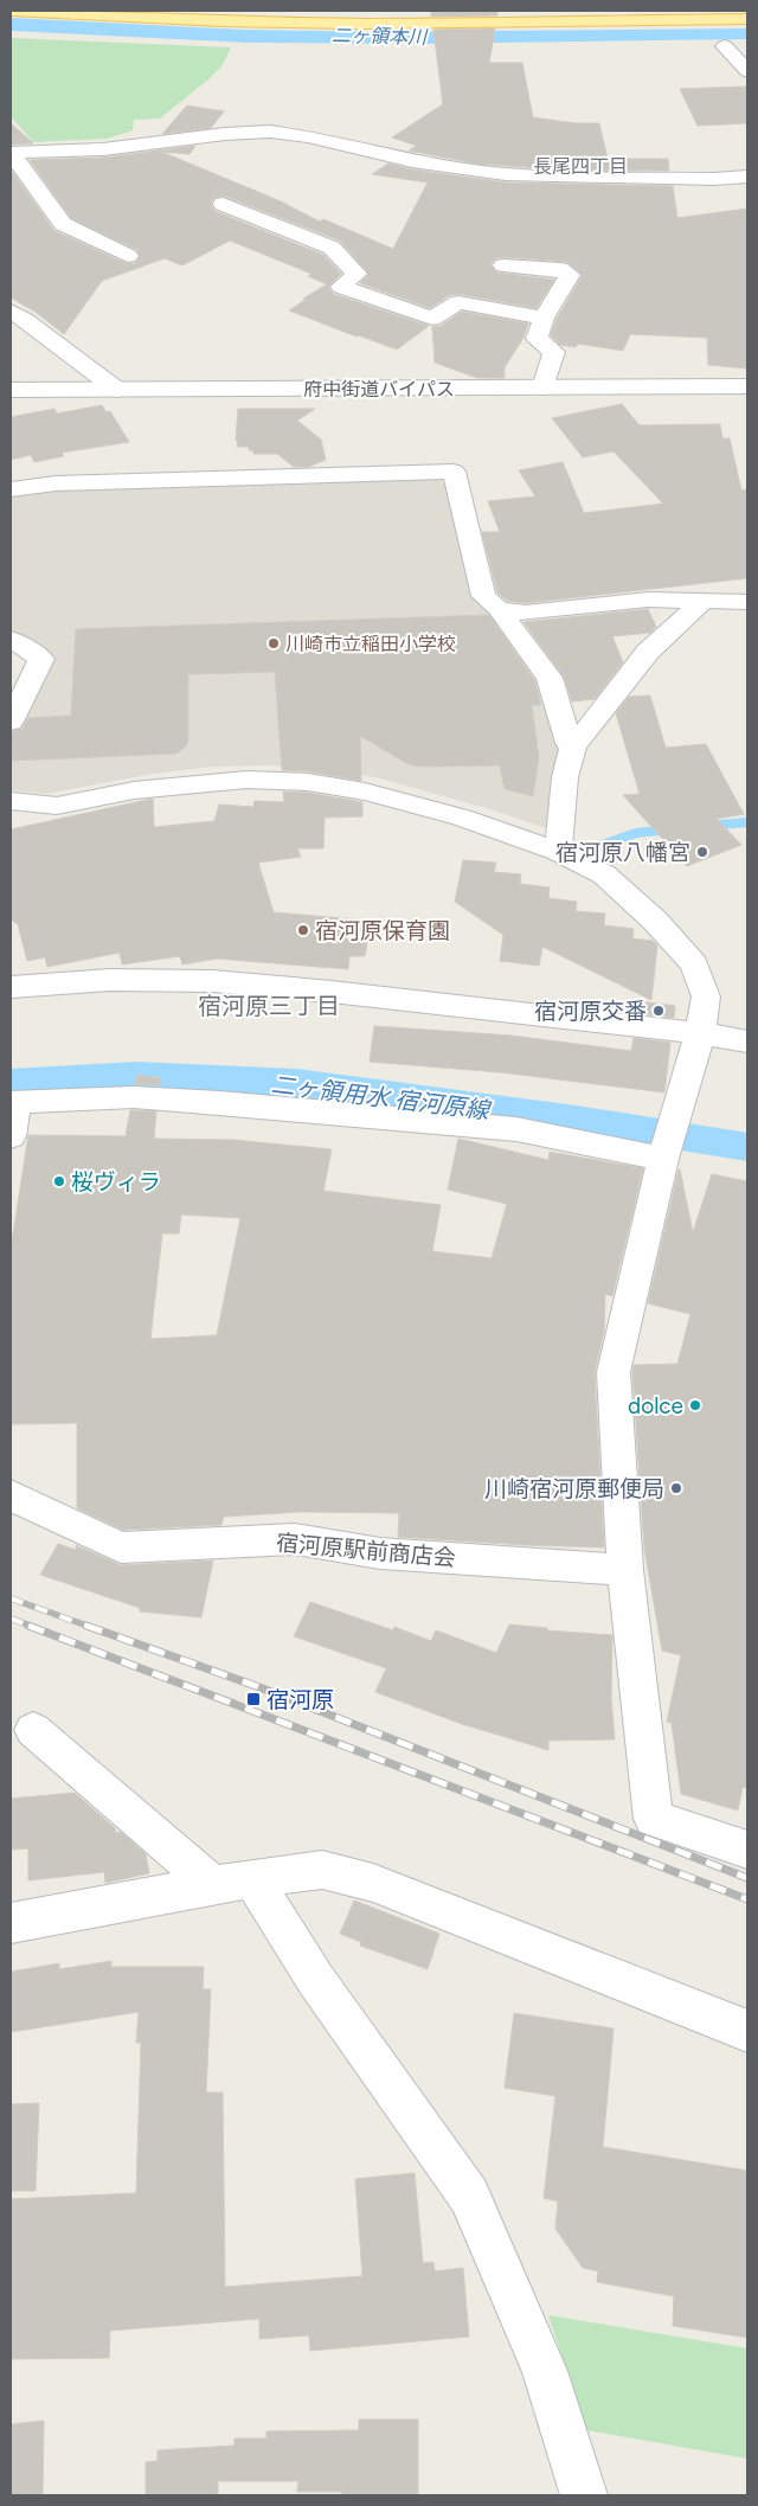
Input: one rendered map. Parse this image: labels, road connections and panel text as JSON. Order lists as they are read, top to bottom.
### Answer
{
  "streets": {
    "street": ["府中街道バイパス", "宿河原駅前商店会"]
  },
  "districts": ["長尾四丁目", "宿河原三丁目"],
  "water": ["二ヶ領本川", "二ヶ領用水 宿河原線"],
  "places": {
    "other": [
      "川崎市立稲田小学校",
      "宿河原八幡宮",
      "宿河原保育園",
      "宿河原交番",
      "桜ヴィラ",
      "dolce",
      "川崎宿河原郵便局"
    ],
    "transit": ["宿河原"]
  }
}
